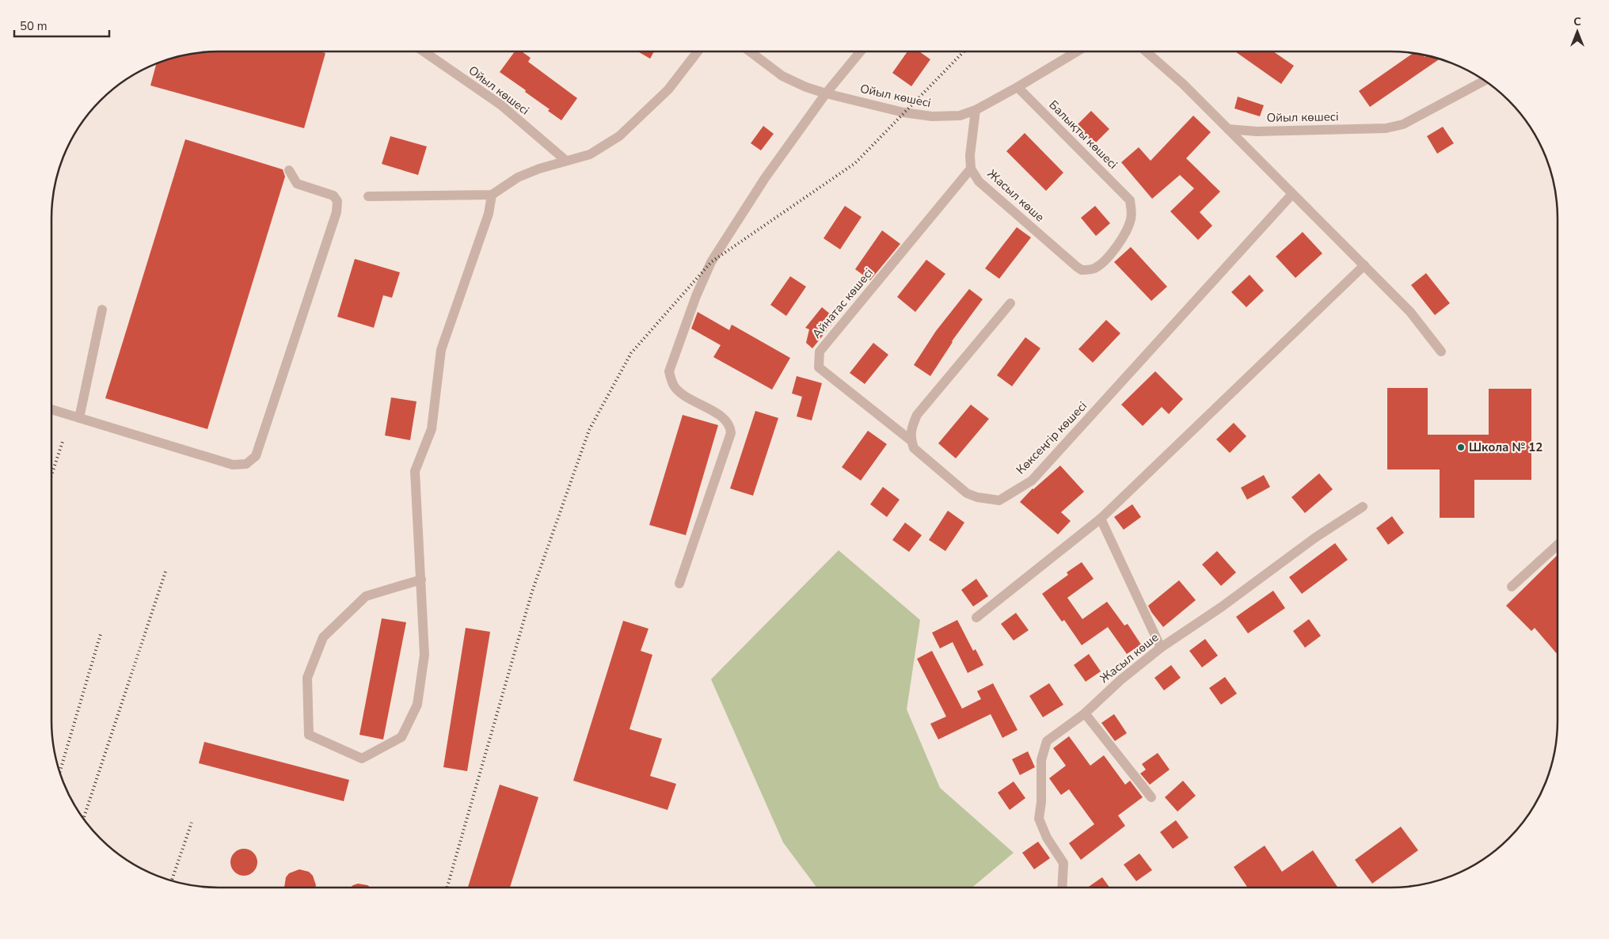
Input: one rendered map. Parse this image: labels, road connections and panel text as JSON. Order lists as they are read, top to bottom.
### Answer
{
  "streets": {
    "street": [
      "Ойыл көшесі",
      "Балықты көшесі",
      "Жасыл көше",
      "Айнатас көшесі",
      "Көксеңгір көшесі"
    ]
  },
  "crossings": [
    ["Ойыл көшесі", "Балықты көшесі"],
    ["Ойыл көшесі", "Жасыл көше"],
    ["Балықты көшесі", "Жасыл көше"],
    ["Жасыл көше", "Айнатас көшесі"],
    ["Айнатас көшесі", "Көксеңгір көшесі"]
  ],
  "places": ["Школа № 12"],
  "scale_bar": "50 m",
  "north": "top"
}
